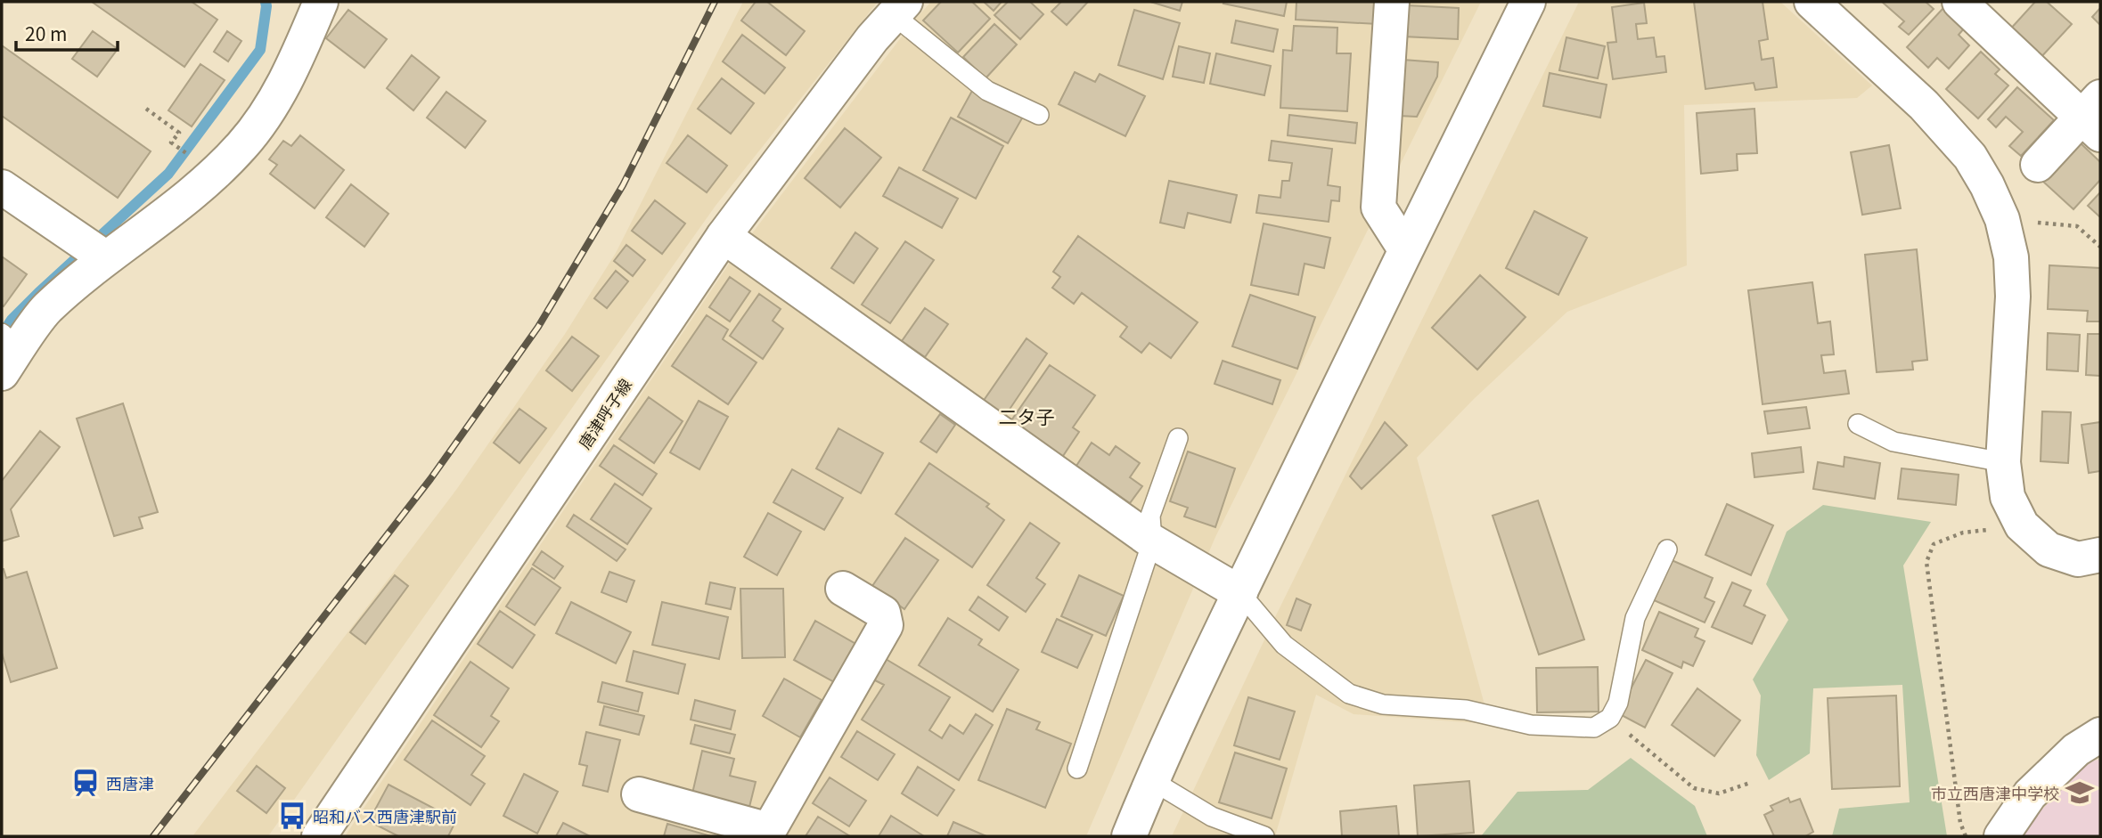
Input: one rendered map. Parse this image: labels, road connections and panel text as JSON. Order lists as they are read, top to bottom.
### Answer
{
  "streets": {
    "street": ["唐津呼子線"]
  },
  "districts": ["二タ子"],
  "places": {
    "station": ["西唐津"],
    "school or university": ["市立西唐津中学校"],
    "bus stop": ["昭和バス西唐津駅前"]
  },
  "scale_bar": "20 m"
}
